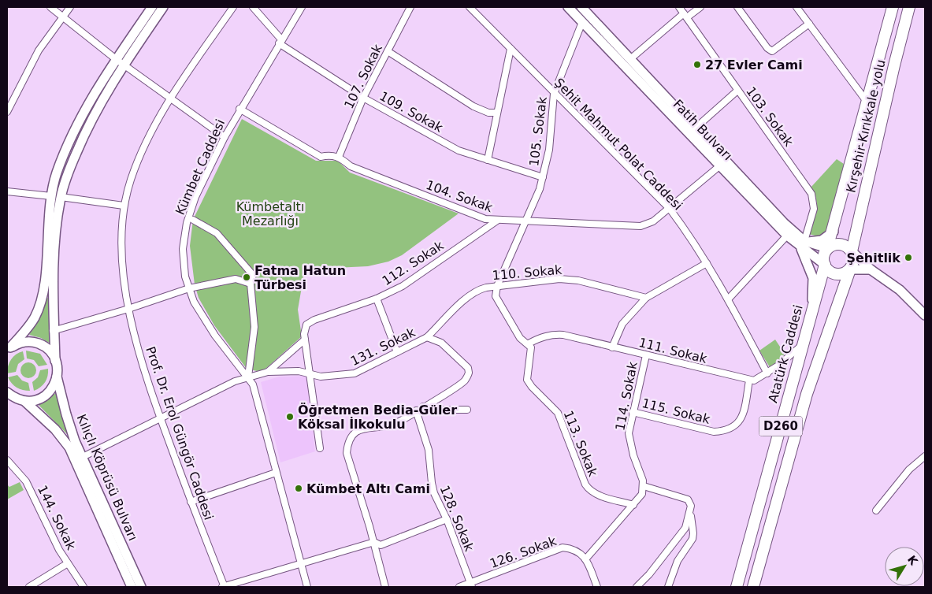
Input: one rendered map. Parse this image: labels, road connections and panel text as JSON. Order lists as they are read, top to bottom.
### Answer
{
  "streets": {
    "highway": ["Kırşehir-Kırıkkale yolu", "Atatürk Caddesi", "D260"],
    "main road": ["Fatih Bulvarı", "Kılıçlı Köprüsü Bulvarı"],
    "street": [
      "107. Sokak",
      "109. Sokak",
      "103. Sokak",
      "105. Sokak",
      "Şehit Mahmut Polat Caddesi",
      "Kümbet Caddesi",
      "104. Sokak",
      "112. Sokak",
      "110. Sokak",
      "131. Sokak",
      "111. Sokak",
      "114. Sokak",
      "115. Sokak",
      "Prof. Dr. Erol Güngör Caddesi",
      "113. Sokak",
      "144. Sokak",
      "128. Sokak",
      "126. Sokak"
    ]
  },
  "crossings": [
    ["107. Sokak", "109. Sokak"],
    ["107. Sokak", "104. Sokak"],
    ["109. Sokak", "105. Sokak"],
    ["109. Sokak", "Kümbet Caddesi"],
    ["103. Sokak", "Fatih Bulvarı"],
    ["Kırşehir-Kırıkkale yolu", "Fatih Bulvarı"],
    ["Kırşehir-Kırıkkale yolu", "Atatürk Caddesi"],
    ["Kırşehir-Kırıkkale yolu", "D260"],
    ["Fatih Bulvarı", "105. Sokak"],
    ["Fatih Bulvarı", "104. Sokak"],
    ["Fatih Bulvarı", "Atatürk Caddesi"],
    ["Fatih Bulvarı", "D260"],
    ["105. Sokak", "Şehit Mahmut Polat Caddesi"],
    ["105. Sokak", "104. Sokak"],
    ["Şehit Mahmut Polat Caddesi", "104. Sokak"],
    ["104. Sokak", "112. Sokak"],
    ["112. Sokak", "131. Sokak"],
    ["110. Sokak", "131. Sokak"],
    ["111. Sokak", "114. Sokak"],
    ["111. Sokak", "115. Sokak"],
    ["111. Sokak", "113. Sokak"],
    ["Atatürk Caddesi", "D260"],
    ["114. Sokak", "115. Sokak"],
    ["128. Sokak", "126. Sokak"]
  ],
  "parks": ["Kümbetaltı Mezarlığı"],
  "places": [
    "27 Evler Cami",
    "Şehitlik",
    "Fatma Hatun Türbesi",
    "Öğretmen Bedia-Güler Köksal İlkokulu",
    "Kümbet Altı Cami"
  ],
  "north": "top right"
}
